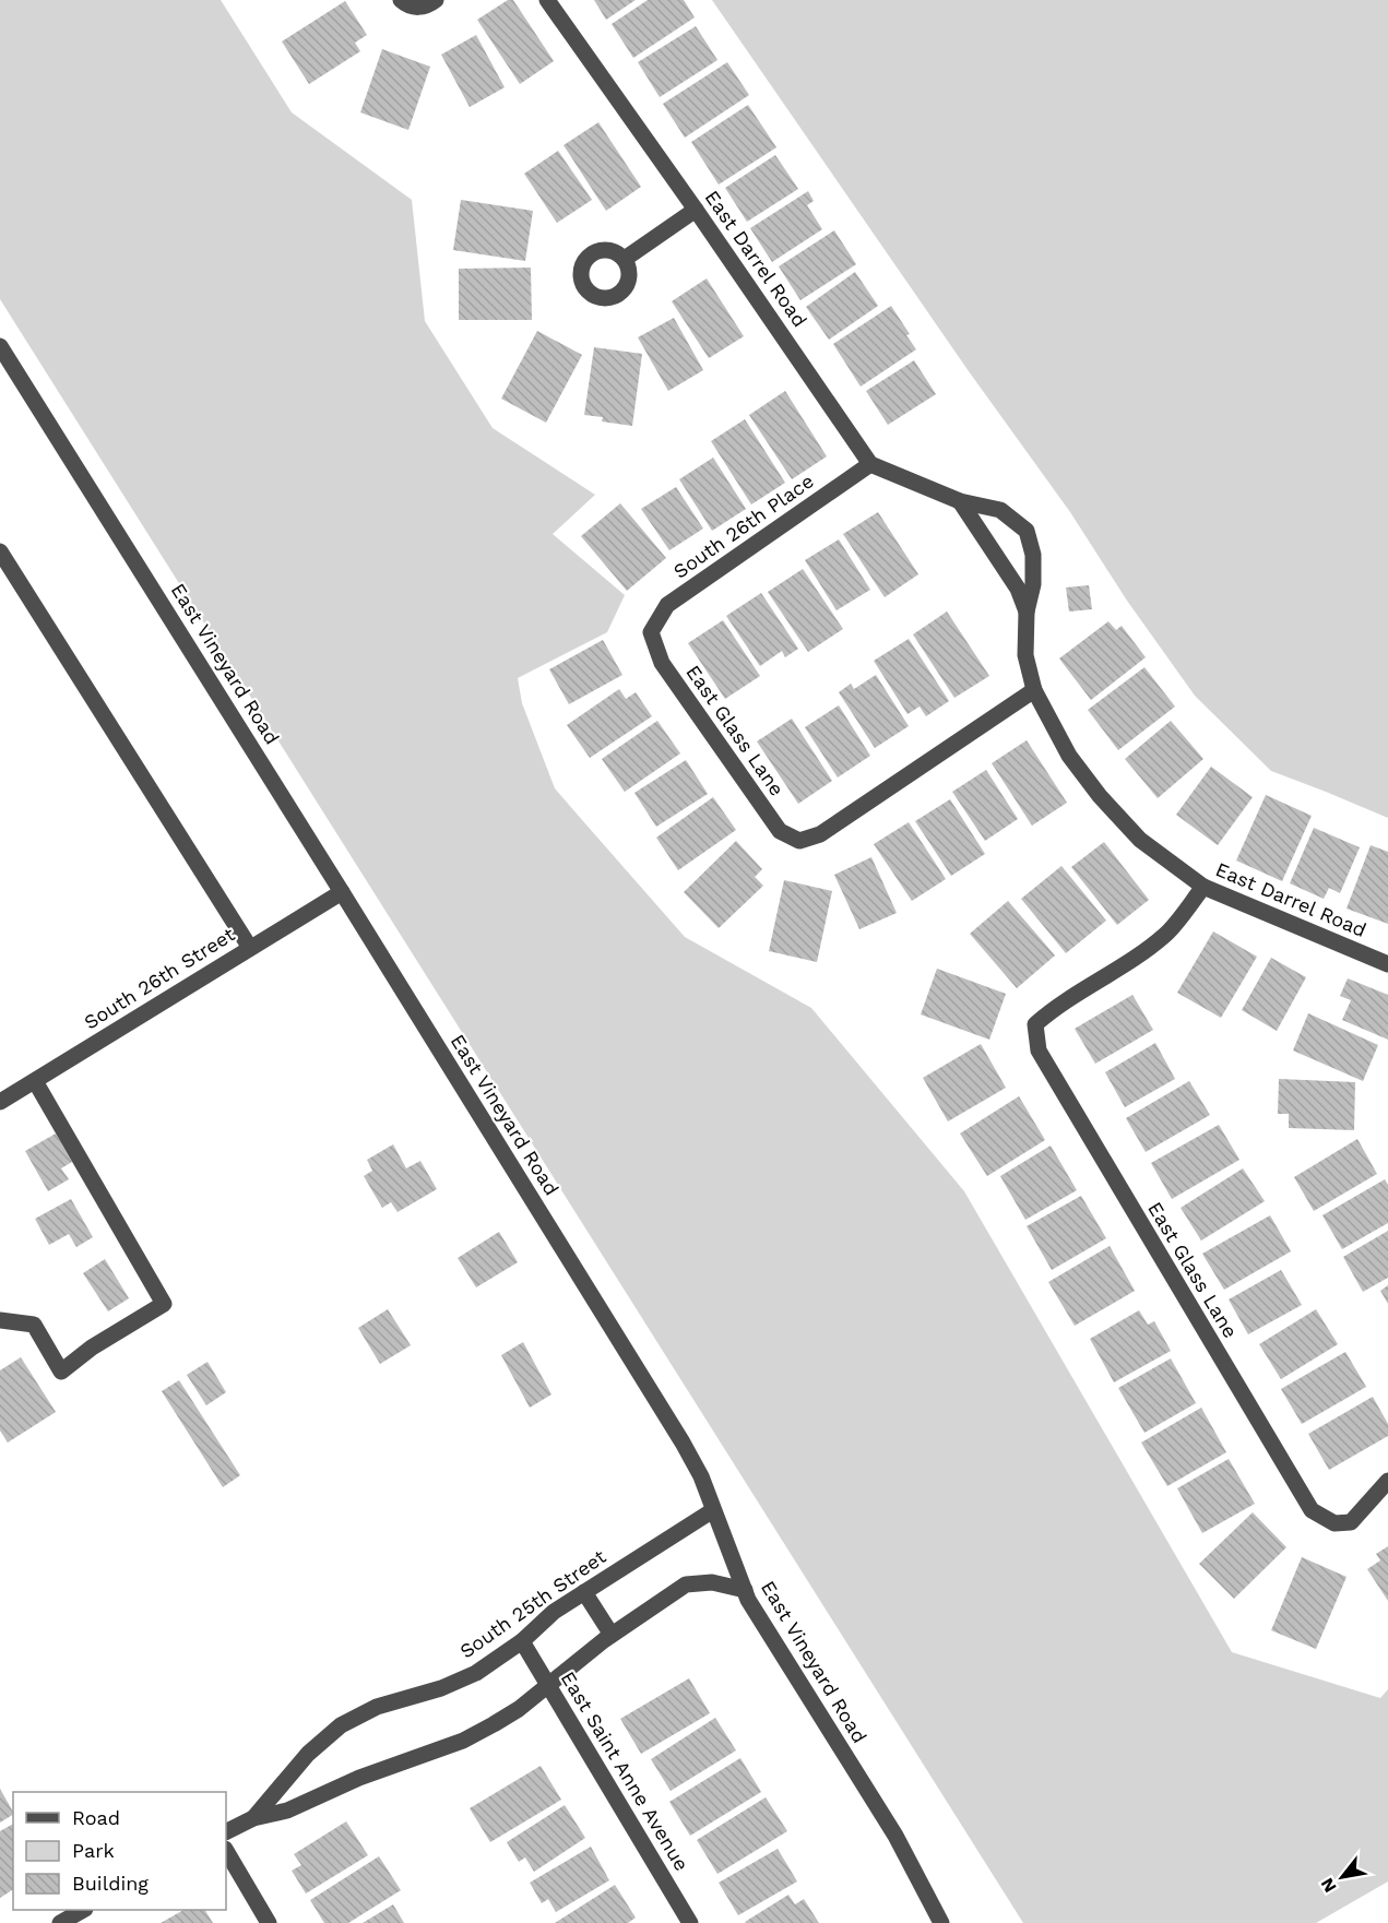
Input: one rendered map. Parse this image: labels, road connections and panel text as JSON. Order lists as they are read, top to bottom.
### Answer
{
  "streets": {
    "street": [
      "East Darrel Road",
      "South 26th Place",
      "East Vineyard Road",
      "East Glass Lane",
      "South 26th Street",
      "South 25th Street",
      "East Saint Anne Avenue"
    ]
  },
  "crossings": [
    ["East Darrel Road", "South 26th Place"],
    ["East Darrel Road", "East Glass Lane"],
    ["South 26th Place", "East Glass Lane"],
    ["East Vineyard Road", "South 26th Street"],
    ["East Vineyard Road", "South 25th Street"],
    ["South 25th Street", "East Saint Anne Avenue"]
  ],
  "legend": ["Road", "Park", "Building"],
  "north": "bottom left"
}
